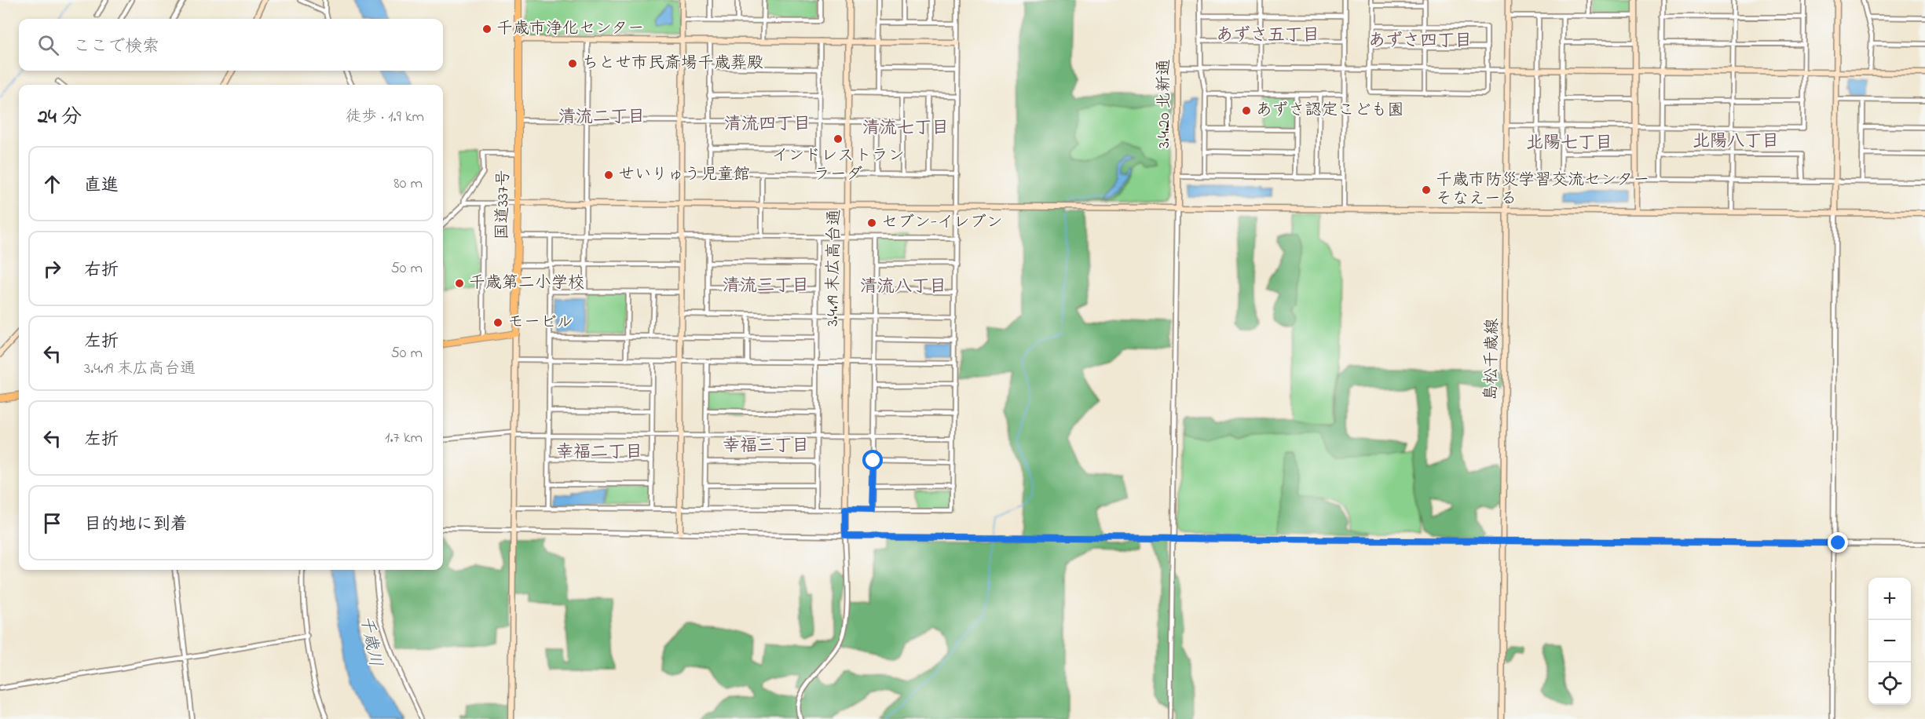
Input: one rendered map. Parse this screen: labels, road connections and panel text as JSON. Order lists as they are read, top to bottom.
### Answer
{
  "streets": {
    "highway": ["国道337号"],
    "street": ["3.4.20 北新通", "3.4.19 末広高台通", "島松千歳線"]
  },
  "districts": [
    "あずさ五丁目",
    "あずさ四丁目",
    "清流二丁目",
    "清流四丁目",
    "清流七丁目",
    "北陽八丁目",
    "北陽七丁目",
    "清流三丁目",
    "清流八丁目",
    "幸福三丁目",
    "幸福二丁目"
  ],
  "water": ["千歳川"],
  "places": [
    "千歳市浄化センター",
    "ちとせ市民斎場千歳葬殿",
    "あずさ認定こども園",
    "インドレストラン ラーダ",
    "せいりゅう児童館",
    "千歳市防災学習交流センター そなえーる",
    "セブン-イレブン",
    "千歳第二小学校",
    "モービル"
  ],
  "page": {
    "search": "ここで検索",
    "heading": ["24 分", "徒歩 · 1.9 km"],
    "list": [
      ["直進", "80 m"],
      ["右折", "50 m"],
      ["左折", "3.4.19 末広高台通", "50 m"],
      ["左折", "1.7 km"],
      "目的地に到着"
    ],
    "map_buttons": ["+", "−"]
  }
}
